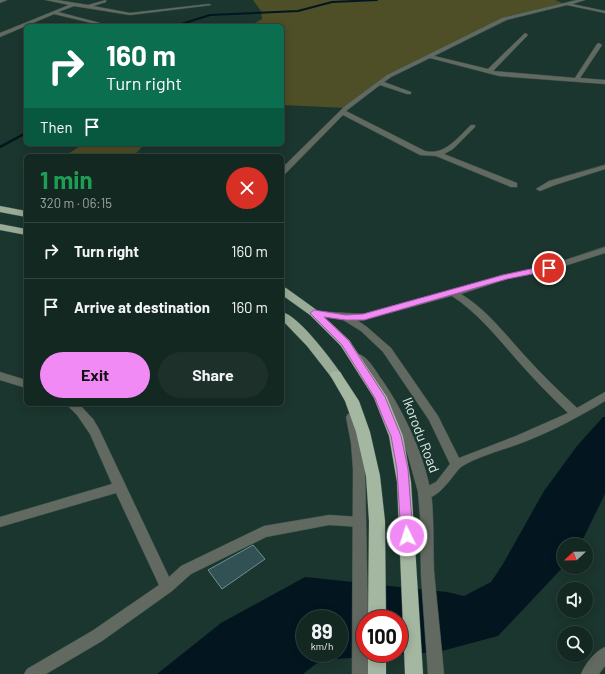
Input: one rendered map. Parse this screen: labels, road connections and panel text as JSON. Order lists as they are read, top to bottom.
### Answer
{
  "streets": {
    "highway": ["Ikorodu Road"]
  },
  "north": "left",
  "page": {
    "turn": ["160 m", "Turn right"],
    "then": "Then",
    "heading": ["1 min", "320 m · 06:15"],
    "list": [
      {
        "name": "Turn right",
        "value": "160 m"
      },
      {
        "name": "Arrive at destination",
        "value": "160 m"
      }
    ],
    "buttons": ["Exit", "Share"],
    "speed": "89 km/h",
    "limit": "100"
  }
}
